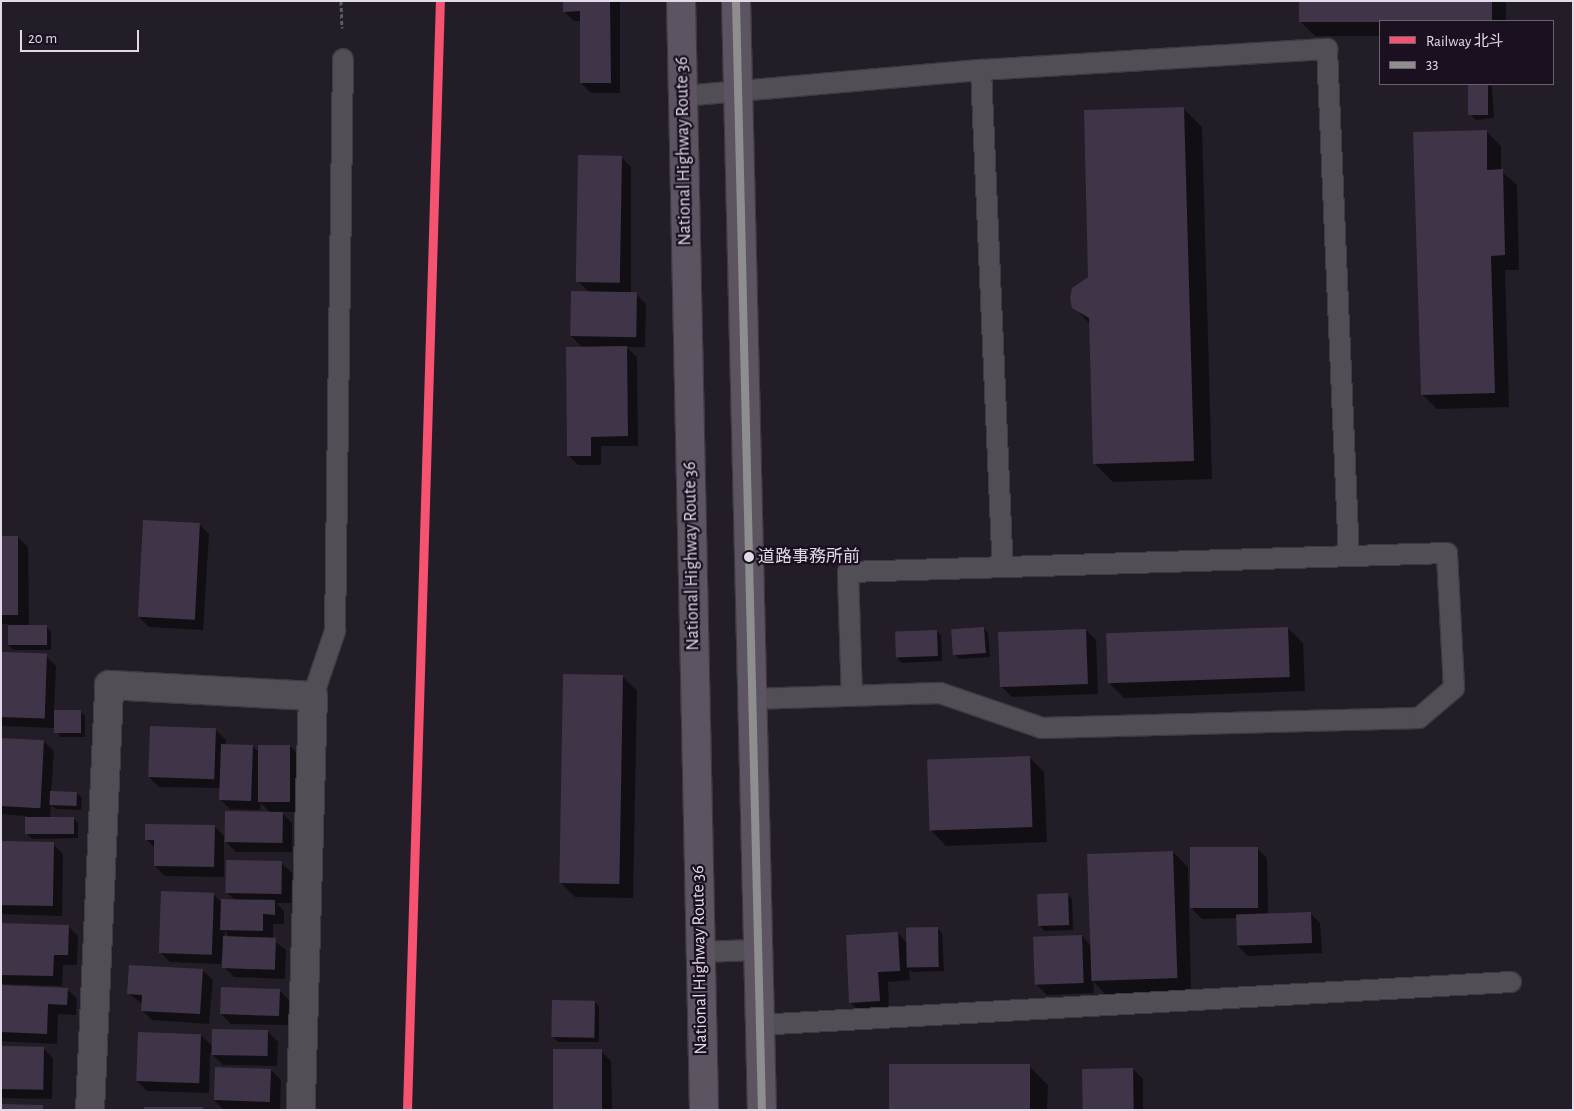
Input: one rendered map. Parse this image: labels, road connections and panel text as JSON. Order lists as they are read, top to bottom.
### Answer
{
  "streets": {
    "highway": ["National Highway Route 36"]
  },
  "places": ["道路事務所前"],
  "lines": ["rail line 北斗", "transit line 33"],
  "legend": ["Railway 北斗", "33"],
  "scale_bar": "20 m"
}
